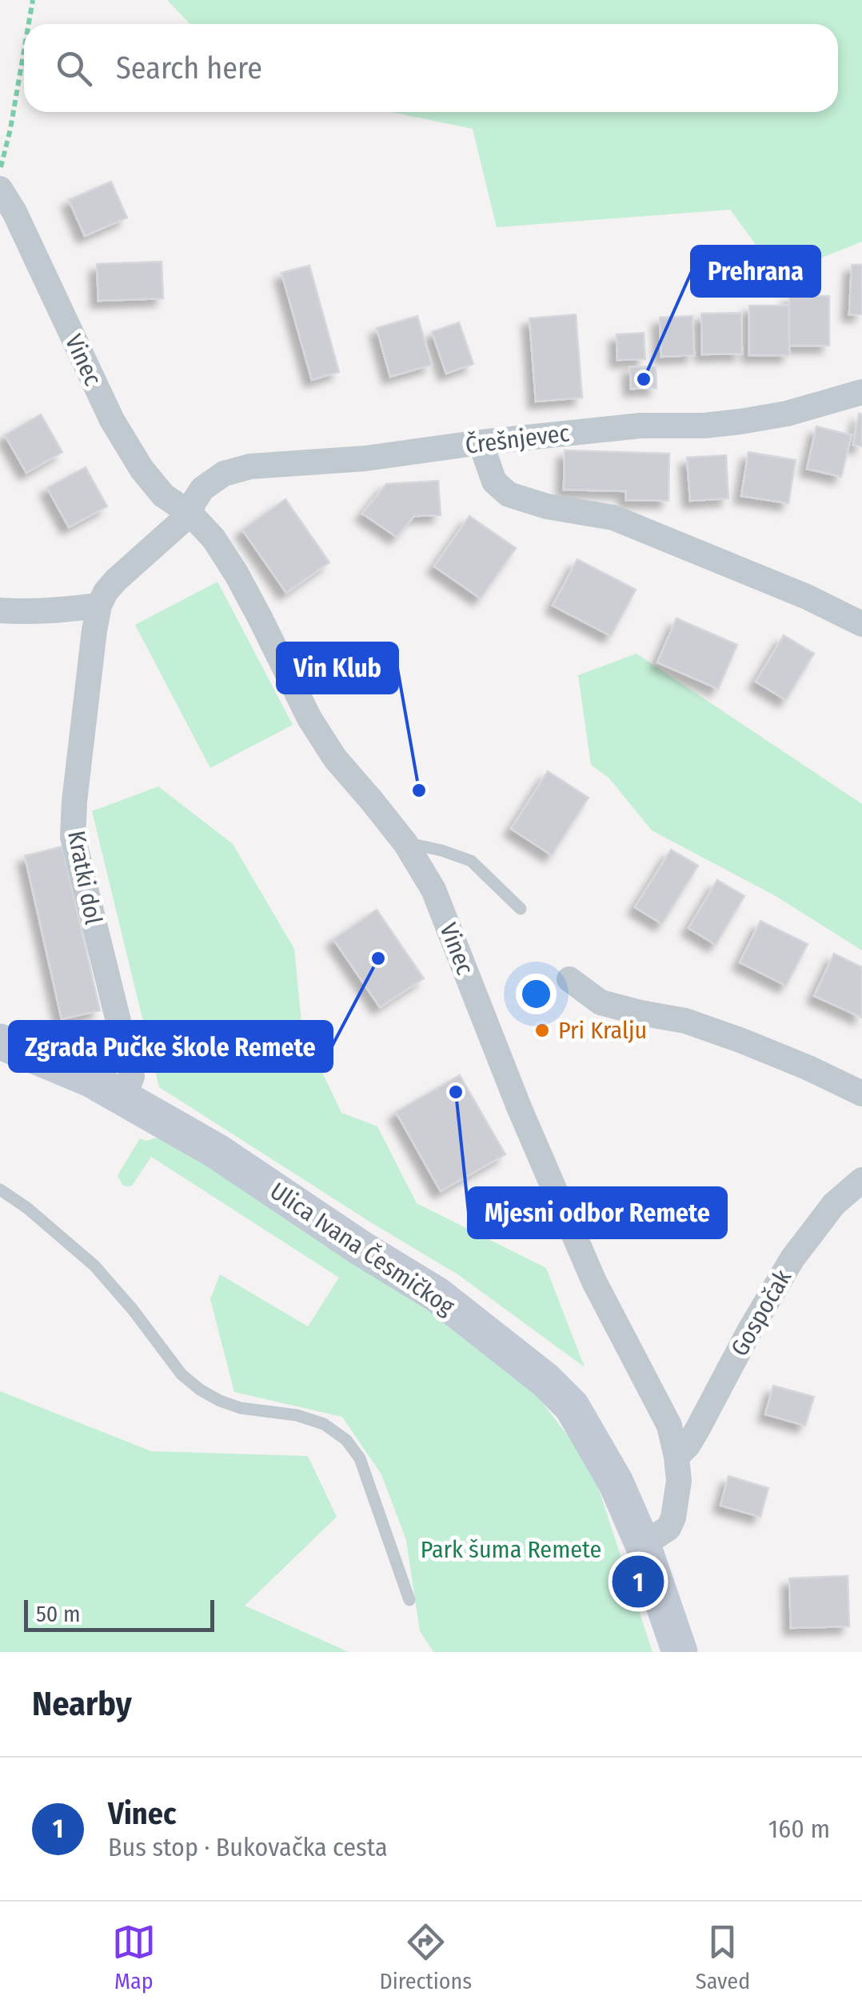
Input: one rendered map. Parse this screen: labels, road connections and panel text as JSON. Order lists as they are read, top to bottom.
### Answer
{
  "streets": {
    "main road": ["Ulica Ivana Česmičkog"],
    "street": [
      "Vinec",
      "Črešnjevec",
      "Kratki dol",
      "Gospočak"
    ]
  },
  "crossings": [
    ["Vinec", "Črešnjevec"],
    ["Vinec", "Ulica Ivana Česmičkog"],
    ["Vinec", "Gospočak"],
    ["Kratki dol", "Ulica Ivana Česmičkog"]
  ],
  "parks": ["Park šuma Remete"],
  "places": [
    "Prehrana",
    "Vin Klub",
    "Zgrada Pučke škole Remete",
    "Pri Kralju",
    "Mjesni odbor Remete"
  ],
  "scale_bar": "50 m",
  "page": {
    "search": "Search here",
    "pins": "1",
    "scale": "50 m",
    "heading": "Nearby",
    "list": [
      {
        "mark": "1",
        "name": "Vinec",
        "note": "Bus stop · Bukovačka cesta",
        "value": "160 m"
      }
    ],
    "nav": ["Map", "Directions", "Saved"]
  }
}
